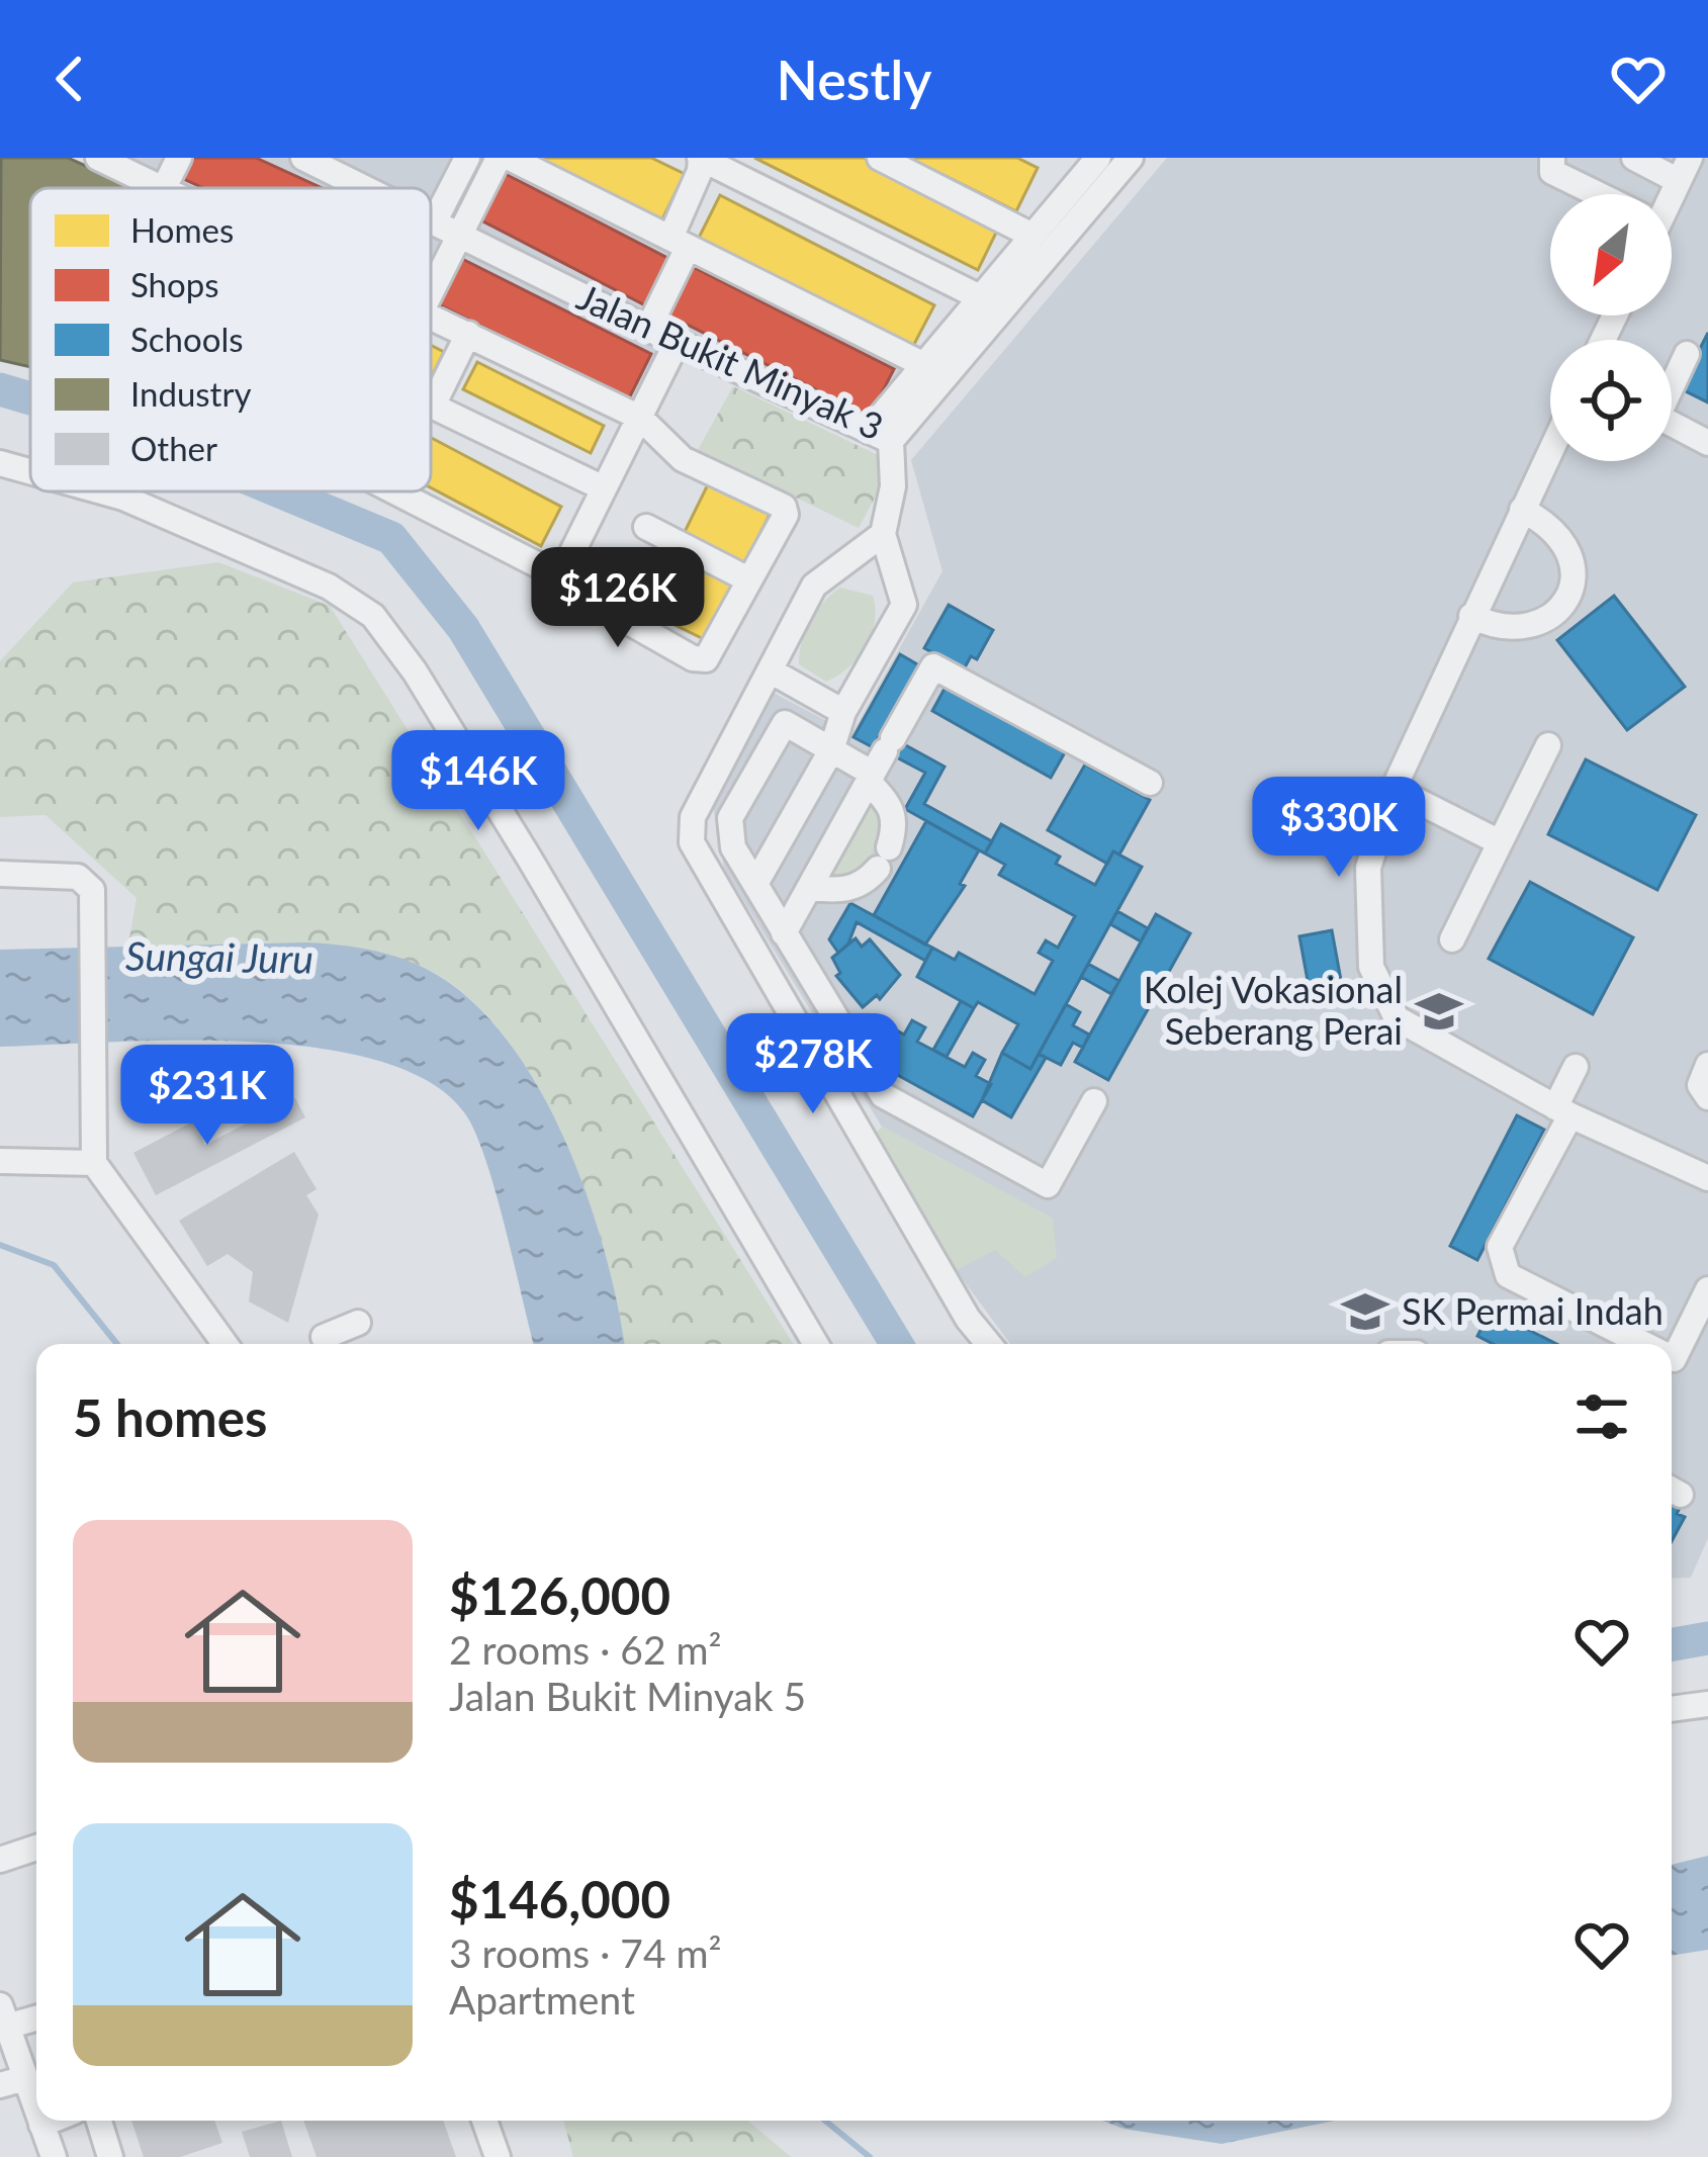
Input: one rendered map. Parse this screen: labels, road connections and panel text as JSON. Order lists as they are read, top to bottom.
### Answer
{
  "streets": {
    "street": ["Jalan Bukit Minyak 3"]
  },
  "water": ["Sungai Juru"],
  "places": {
    "school or university": ["Kolej Vokasional Seberang Perai", "SK Permai Indah"]
  },
  "legend": [
    "Homes",
    "Shops",
    "Schools",
    "Industry",
    "Other"
  ],
  "north": "bottom left",
  "page": {
    "header": "Nestly",
    "price": [
      "$126K",
      "$146K",
      "$330K",
      "$278K",
      "$231K"
    ],
    "heading": "5 homes",
    "list": [
      {
        "name": "$126,000",
        "note": "2 rooms · 62 m² · Jalan Bukit Minyak 5"
      },
      {
        "name": "$146,000",
        "note": "3 rooms · 74 m² · Apartment"
      }
    ]
  }
}
